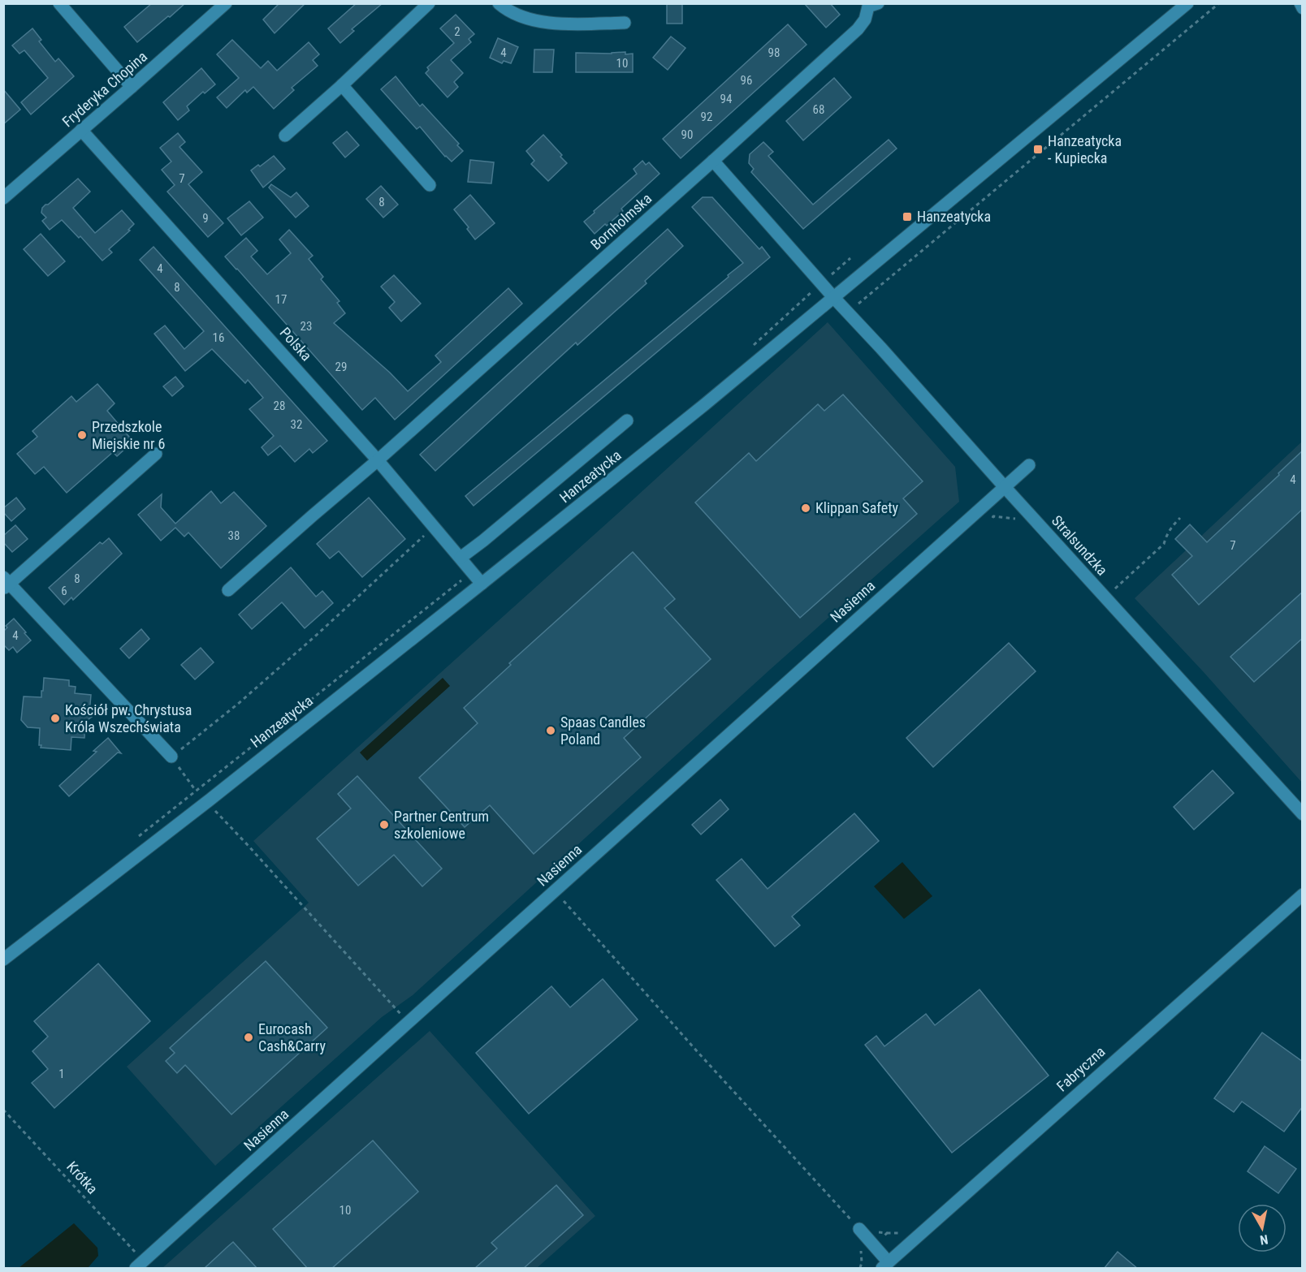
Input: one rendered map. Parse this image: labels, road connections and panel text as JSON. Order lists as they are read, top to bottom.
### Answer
{
  "streets": {
    "street": [
      "Fryderyka Chopina",
      "Bornholmska",
      "Polska",
      "Hanzeatycka",
      "Stralsundzka",
      "Nasienna",
      "Fabryczna"
    ],
    "path": ["Krótka"]
  },
  "crossings": [
    ["Fryderyka Chopina", "Polska"],
    ["Bornholmska", "Polska"],
    ["Bornholmska", "Stralsundzka"],
    ["Polska", "Hanzeatycka"],
    ["Hanzeatycka", "Stralsundzka"],
    ["Stralsundzka", "Nasienna"],
    ["Nasienna", "Krótka"]
  ],
  "places": {
    "transit": ["Hanzeatycka - Kupiecka", "Hanzeatycka"],
    "other": [
      "Przedszkole Miejskie nr 6",
      "Klippan Safety",
      "Kościół pw. Chrystusa Króla Wszechświata",
      "Spaas Candles Poland",
      "Partner Centrum szkoleniowe",
      "Eurocash Cash&Carry"
    ]
  },
  "house_numbers": [
    "2",
    "4",
    "98",
    "10",
    "96",
    "94",
    "68",
    "92",
    "90",
    "7",
    "8",
    "9",
    "4",
    "8",
    "17",
    "23",
    "16",
    "29",
    "28",
    "32",
    "4",
    "38",
    "7",
    "8",
    "6",
    "4",
    "1",
    "10"
  ],
  "north": "bottom"
}
